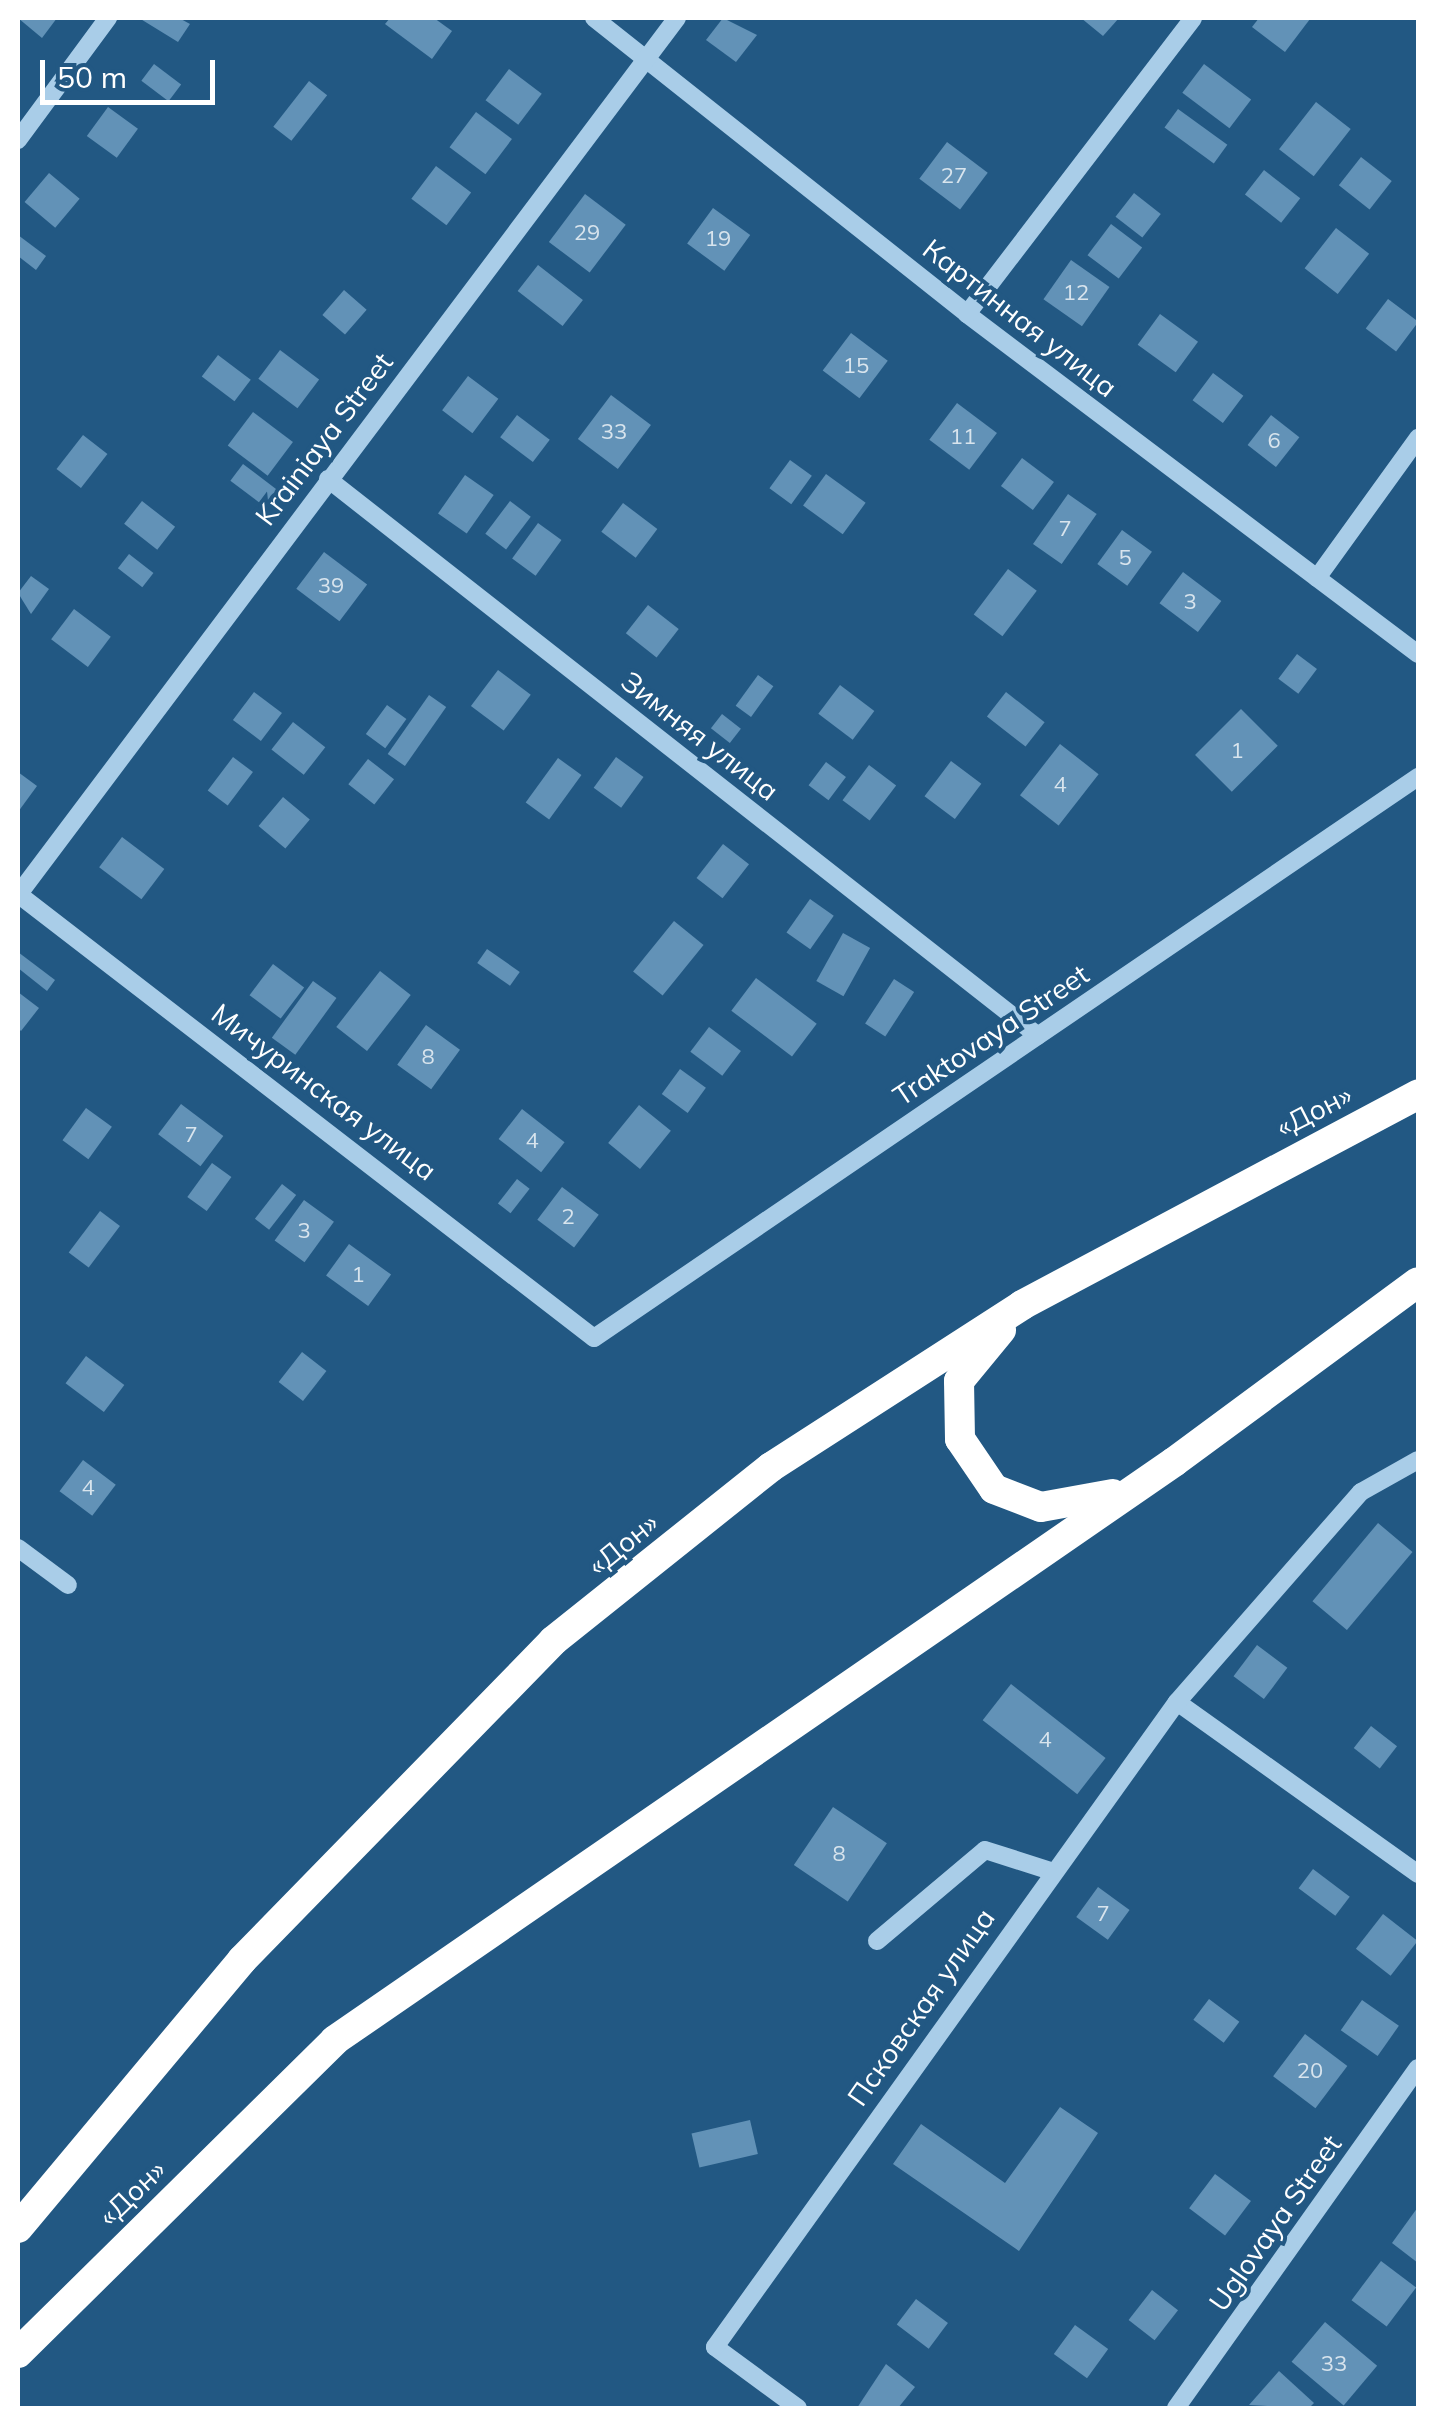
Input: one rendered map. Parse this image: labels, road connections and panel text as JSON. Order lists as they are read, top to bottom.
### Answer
{
  "streets": {
    "highway": ["«Дон»"],
    "street": [
      "Картинная улица",
      "Krainiaya Street",
      "Зимняя улица",
      "Traktovaya Street",
      "Мичуринская улица",
      "Псковская улица",
      "Uglovaya Street"
    ]
  },
  "crossings": [
    ["Картинная улица", "Krainiaya Street"],
    ["Krainiaya Street", "Зимняя улица"],
    ["Krainiaya Street", "Мичуринская улица"],
    ["Зимняя улица", "Traktovaya Street"],
    ["Traktovaya Street", "Мичуринская улица"]
  ],
  "house_numbers": [
    "27",
    "29",
    "19",
    "12",
    "15",
    "33",
    "11",
    "6",
    "7",
    "5",
    "39",
    "3",
    "1",
    "4",
    "8",
    "7",
    "4",
    "2",
    "3",
    "1",
    "4",
    "4",
    "8",
    "7",
    "20",
    "33"
  ],
  "scale_bar": "50 m"
}
